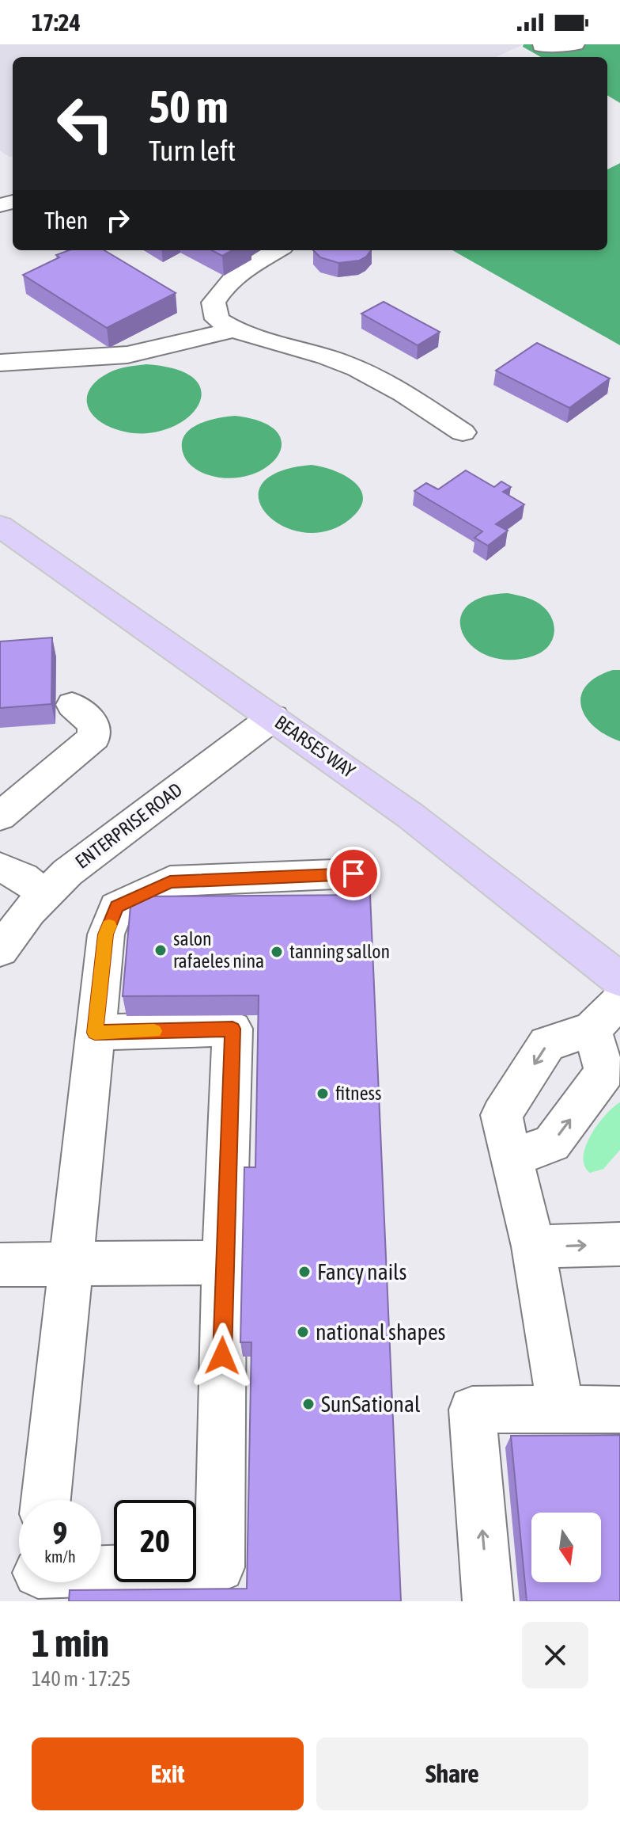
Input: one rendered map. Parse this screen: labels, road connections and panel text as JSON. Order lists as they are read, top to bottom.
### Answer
{
  "streets": {
    "main road": ["BEARSES WAY"],
    "street": ["ENTERPRISE ROAD"]
  },
  "crossings": [
    ["BEARSES WAY", "ENTERPRISE ROAD"]
  ],
  "places": [
    "salon rafaeles nina",
    "tanning sallon",
    "fitness",
    "Fancy nails",
    "national shapes",
    "SunSational"
  ],
  "north": "bottom",
  "page": {
    "status": "17:24",
    "turn": ["50 m", "Turn left"],
    "then": "Then",
    "speed": "9 km/h",
    "limit": "20",
    "heading": ["1 min", "140 m · 17:25"],
    "buttons": ["Exit", "Share"]
  }
}
